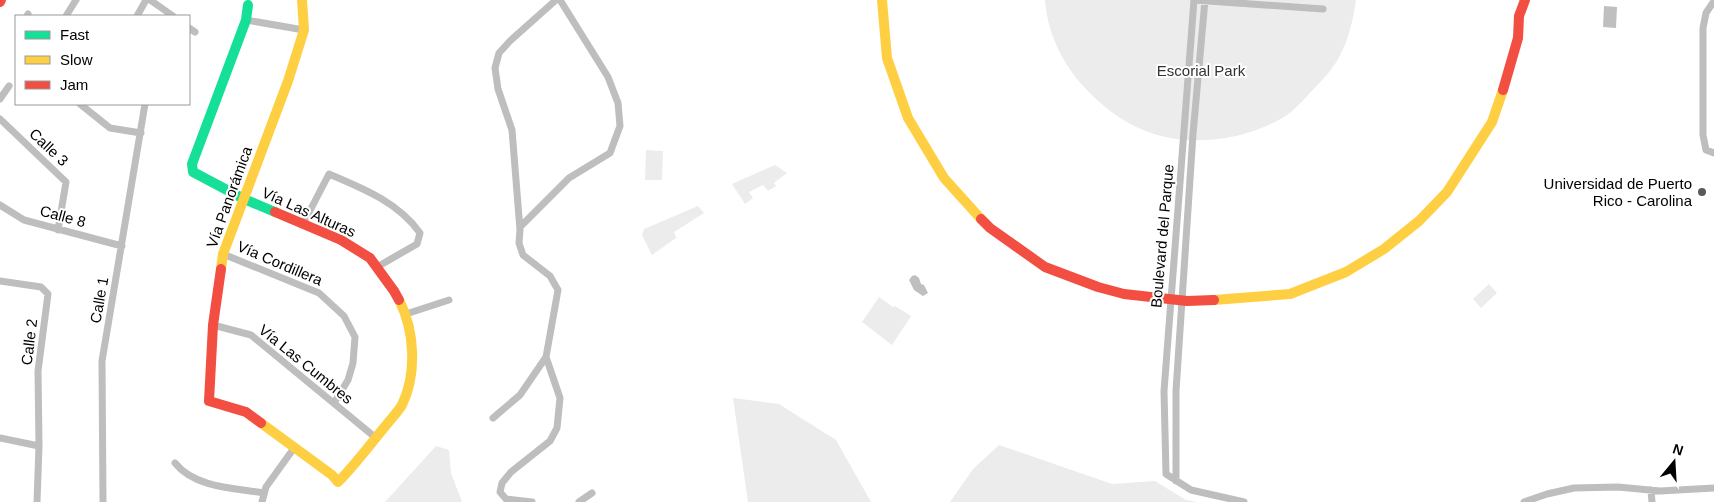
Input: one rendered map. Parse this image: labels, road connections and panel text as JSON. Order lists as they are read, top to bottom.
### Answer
{
  "streets": {
    "street": [
      "Calle 3",
      "Vía Panorámica",
      "Vía Las Alturas",
      "Calle 8",
      "Boulevard del Parque",
      "Vía Cordillera",
      "Calle 1",
      "Calle 2",
      "Vía Las Cumbres"
    ]
  },
  "crossings": [
    ["Calle 3", "Calle 8"],
    ["Vía Panorámica", "Vía Las Alturas"],
    ["Vía Panorámica", "Vía Cordillera"],
    ["Vía Panorámica", "Vía Las Cumbres"],
    ["Vía Las Alturas", "Vía Las Cumbres"],
    ["Calle 8", "Calle 1"],
    ["Vía Cordillera", "Vía Las Cumbres"]
  ],
  "parks": ["Escorial Park"],
  "places": ["Universidad de Puerto Rico - Carolina"],
  "legend": ["Fast", "Slow", "Jam"],
  "north": "top"
}
